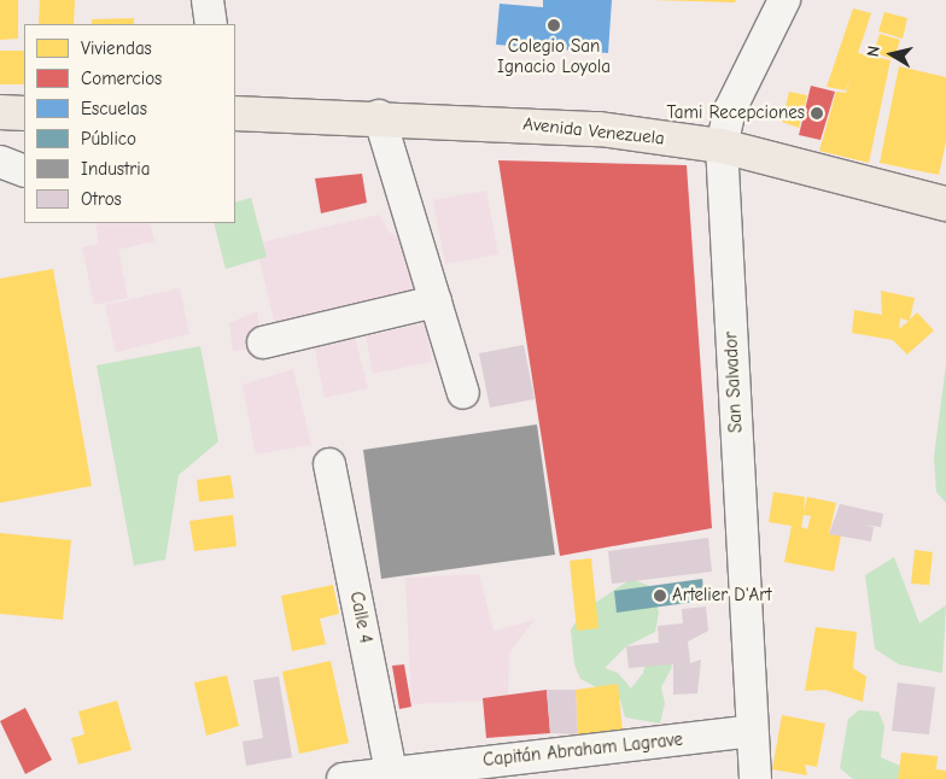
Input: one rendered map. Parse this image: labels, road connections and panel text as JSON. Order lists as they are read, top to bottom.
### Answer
{
  "streets": {
    "main road": ["Avenida Venezuela"],
    "street": ["San Salvador", "Calle 4", "Capitán Abraham Lagrave"]
  },
  "crossings": [
    ["Avenida Venezuela", "San Salvador"],
    ["San Salvador", "Capitán Abraham Lagrave"],
    ["Calle 4", "Capitán Abraham Lagrave"]
  ],
  "places": ["Colegio San Ignacio Loyola", "Tami Recepciones", "Artelier D'Art"],
  "legend": [
    "Viviendas",
    "Comercios",
    "Escuelas",
    "Público",
    "Industria",
    "Otros"
  ],
  "north": "left"
}
